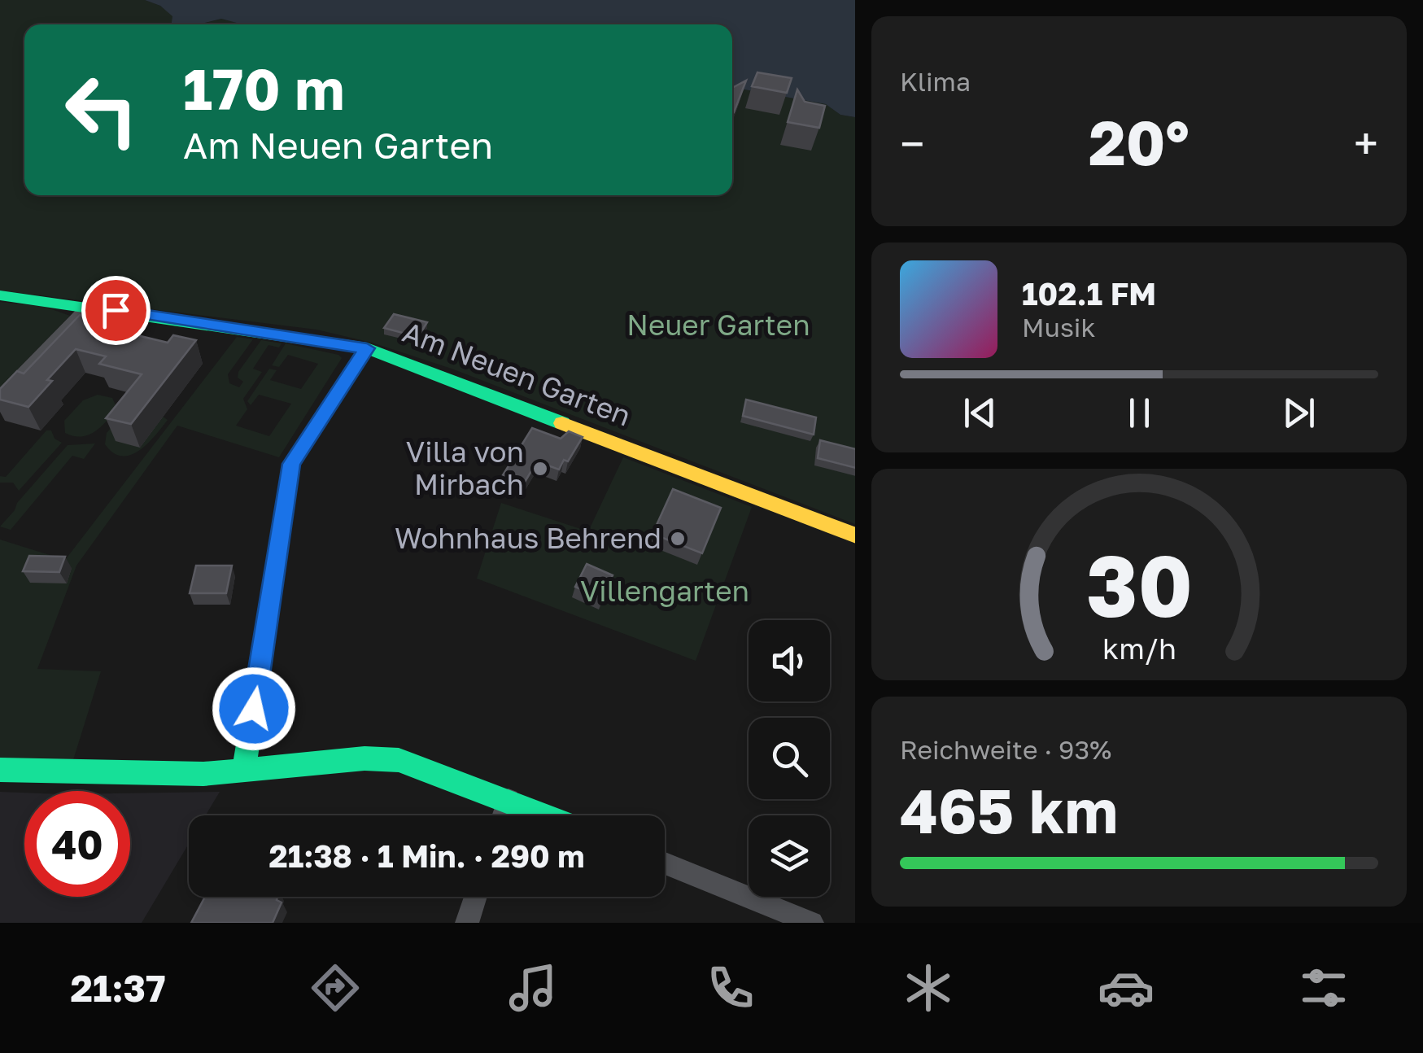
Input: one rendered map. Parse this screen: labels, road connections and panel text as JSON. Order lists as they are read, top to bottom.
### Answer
{
  "streets": {
    "street": ["Am Neuen Garten"]
  },
  "parks": ["Neuer Garten", "Villengarten"],
  "places": ["Villa von Mirbach", "Wohnhaus Behrend"],
  "page": {
    "tile": [
      "Klima",
      ["Reichweite · 93%", "465 km"]
    ],
    "turn": ["170 m", "Am Neuen Garten"],
    "heat": ["−", "20°", "+"],
    "song": ["102.1 FM", "Musik"],
    "limit": "40",
    "trip": "21:38 · 1 Min. · 290 m",
    "tabs": "21:37",
    "gauge": ["30", "km/h"]
  }
}
